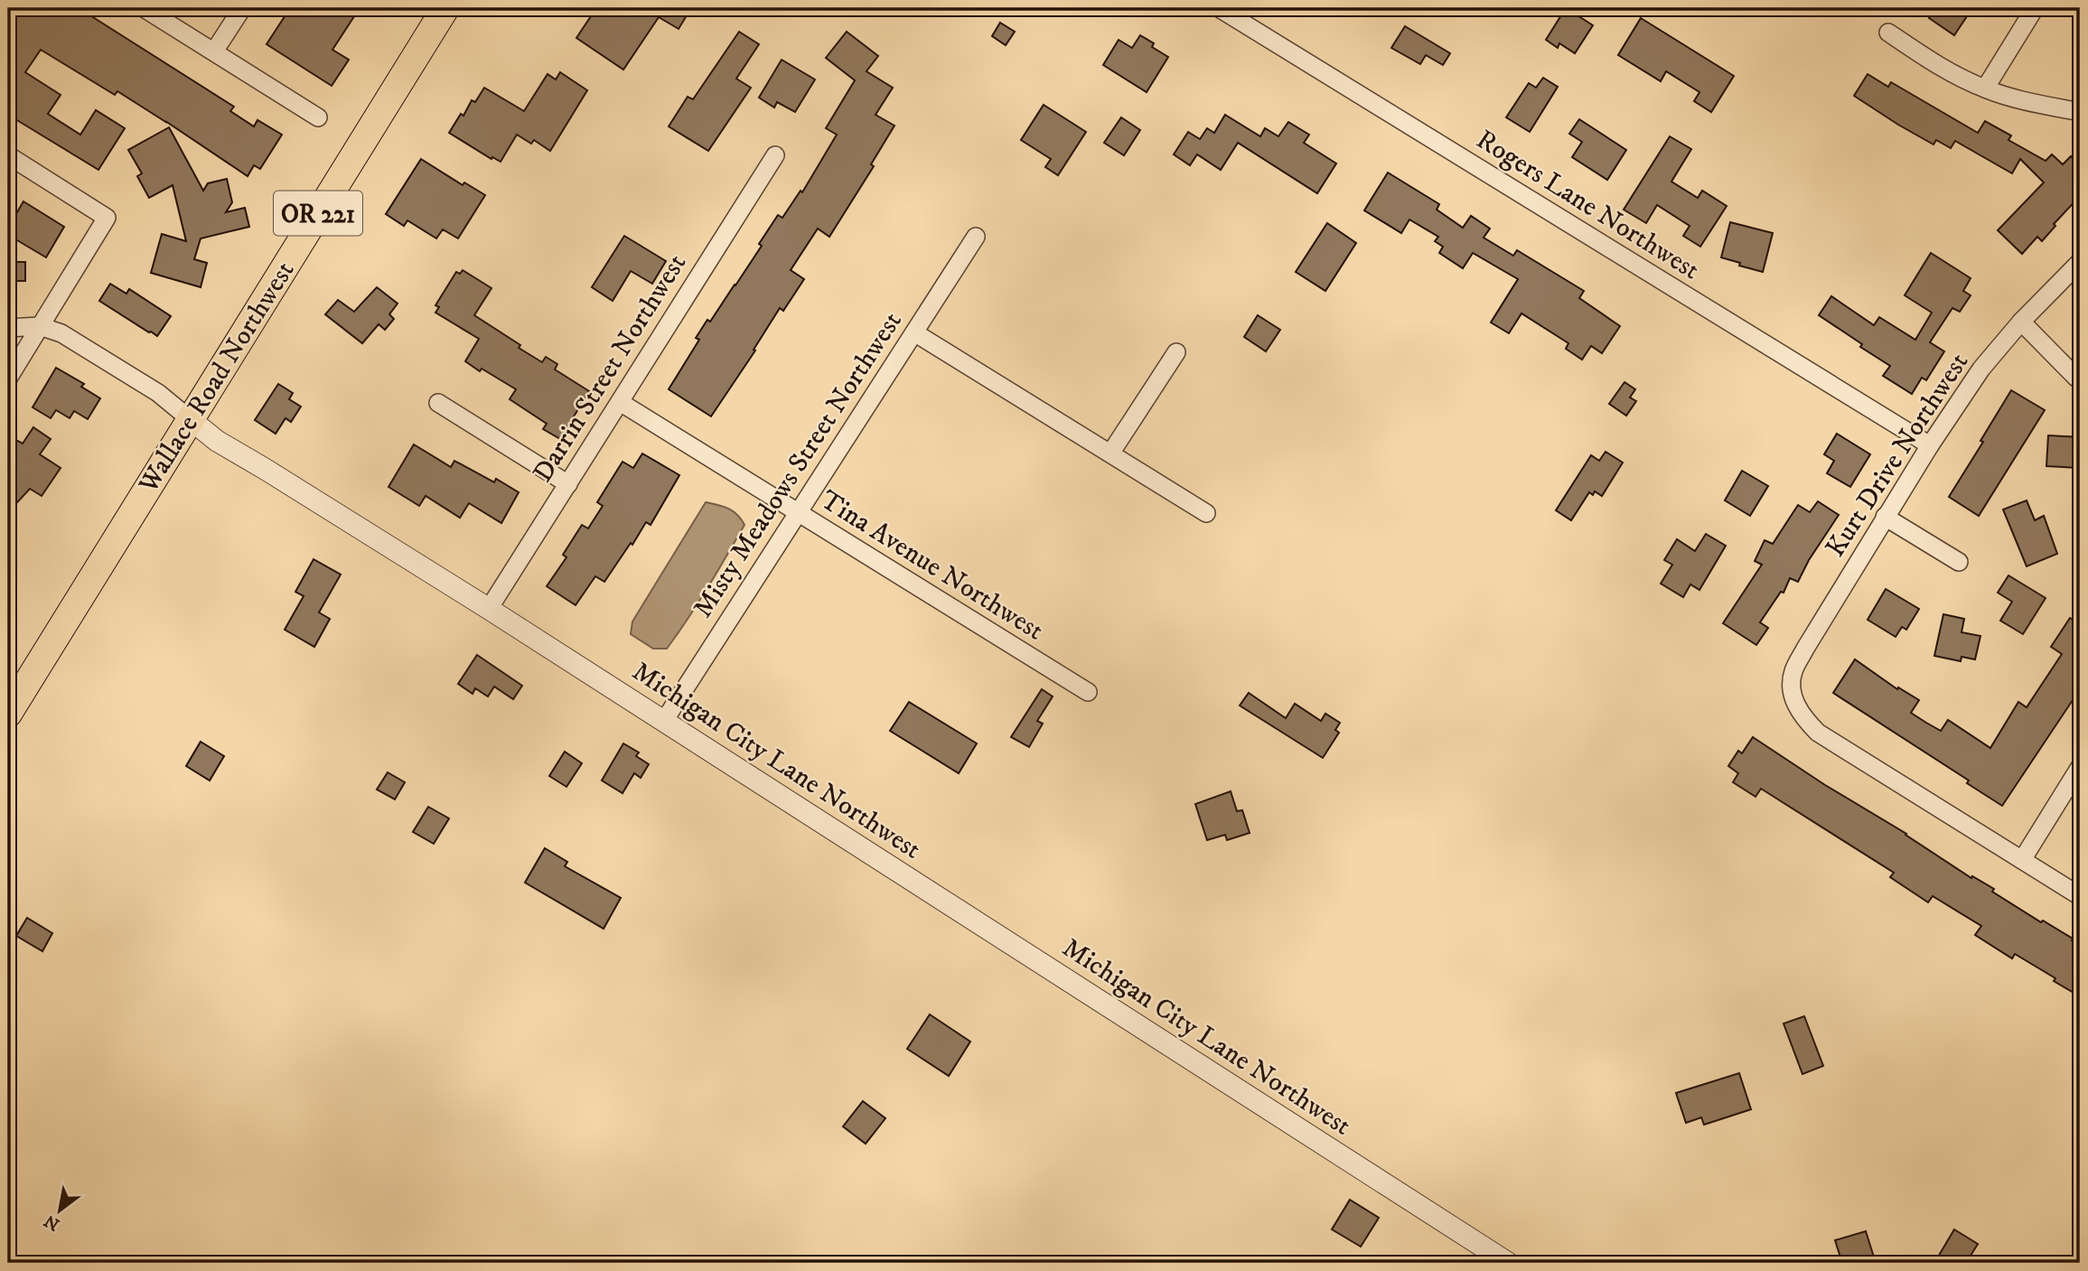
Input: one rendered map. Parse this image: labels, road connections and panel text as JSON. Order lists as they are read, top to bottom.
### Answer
{
  "streets": {
    "main road": ["OR 221", "Wallace Road Northwest"],
    "street": [
      "Rogers Lane Northwest",
      "Darrin Street Northwest",
      "Kurt Drive Northwest",
      "Misty Meadows Street Northwest",
      "Tina Avenue Northwest",
      "Michigan City Lane Northwest"
    ]
  },
  "crossings": [
    ["Rogers Lane Northwest", "Kurt Drive Northwest"],
    ["Darrin Street Northwest", "Tina Avenue Northwest"],
    ["Darrin Street Northwest", "Michigan City Lane Northwest"],
    ["Wallace Road Northwest", "Michigan City Lane Northwest"],
    ["Misty Meadows Street Northwest", "Tina Avenue Northwest"],
    ["Misty Meadows Street Northwest", "Michigan City Lane Northwest"]
  ],
  "north": "bottom left"
}
